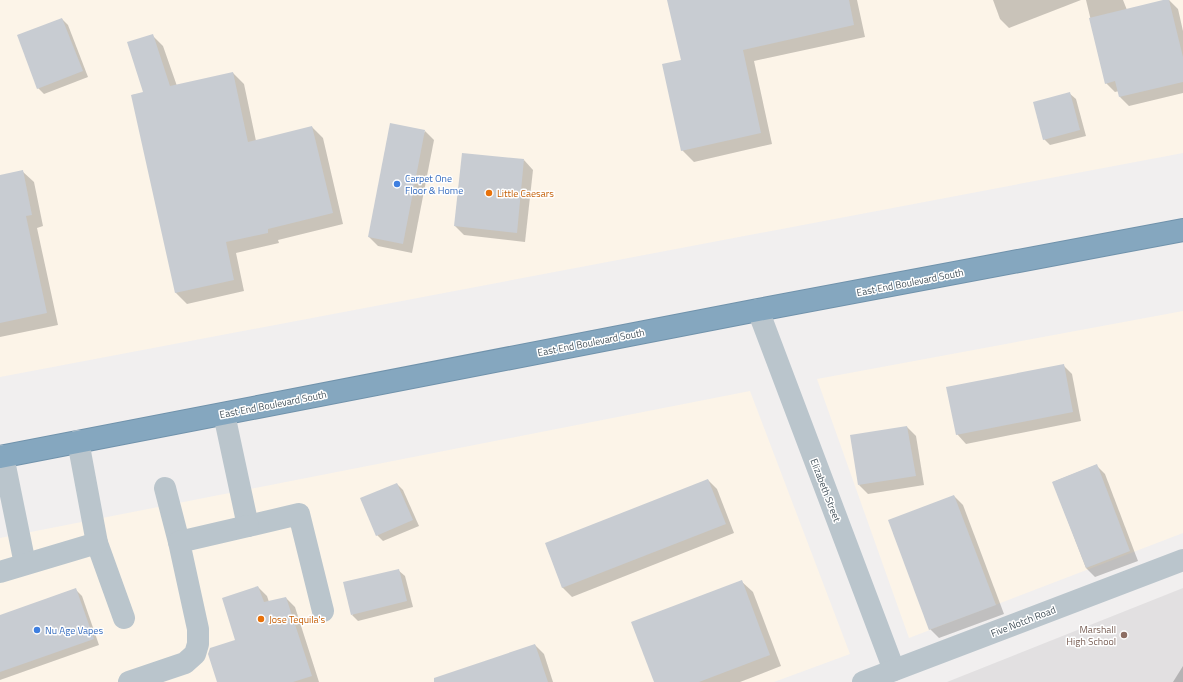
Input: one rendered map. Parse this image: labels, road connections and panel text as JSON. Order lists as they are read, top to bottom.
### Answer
{
  "streets": {
    "highway": ["East End Boulevard South"],
    "street": ["Elizabeth Street", "Five Notch Road"]
  },
  "crossings": [
    ["East End Boulevard South", "Elizabeth Street"],
    ["Elizabeth Street", "Five Notch Road"]
  ],
  "places": [
    "Carpet One Floor & Home",
    "Little Caesars",
    "Jose Tequila's",
    "Nu Age Vapes",
    "Marshall High School"
  ]
}
